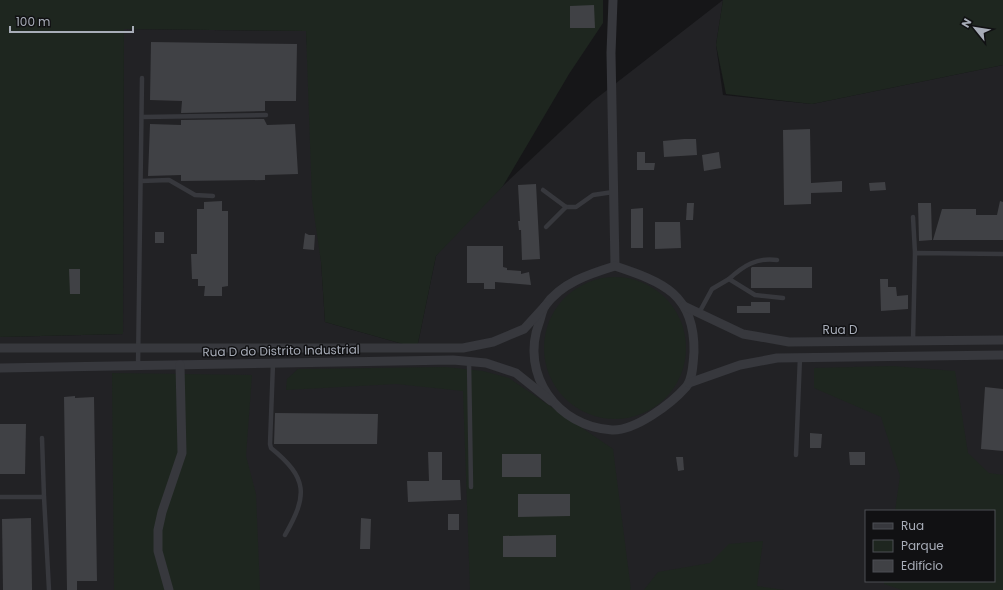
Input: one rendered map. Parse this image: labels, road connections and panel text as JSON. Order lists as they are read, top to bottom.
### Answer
{
  "streets": {
    "street": ["Rua D", "Rua D do Distrito Industrial"]
  },
  "legend": ["Rua", "Parque", "Edifício"],
  "scale_bar": "100 m",
  "north": "top left"
}
